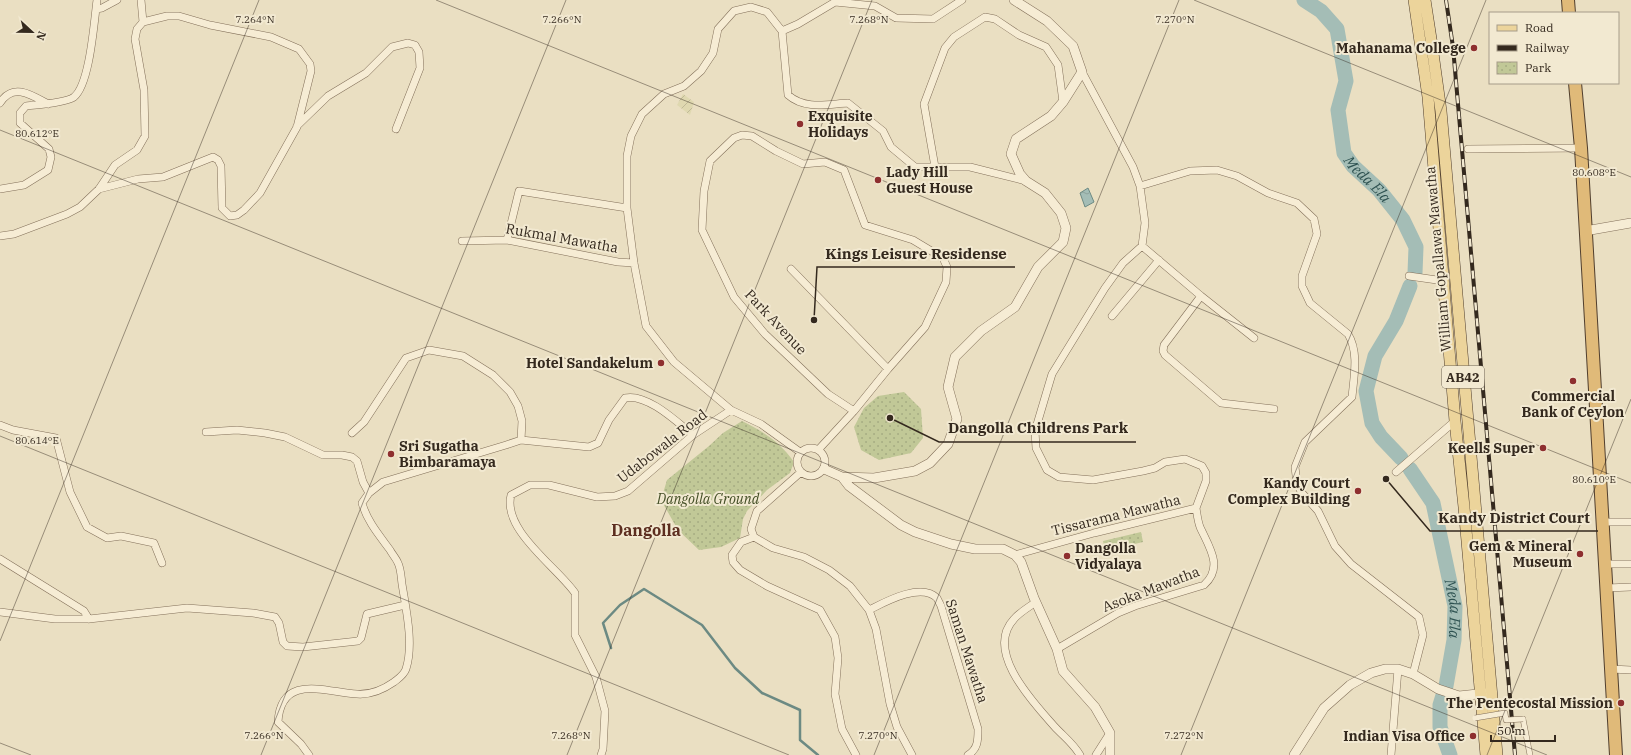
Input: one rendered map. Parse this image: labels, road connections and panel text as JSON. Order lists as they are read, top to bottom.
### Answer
{
  "streets": {
    "main road": ["William Gopallawa Mawatha", "AB42"],
    "street": [
      "Rukmal Mawatha",
      "Park Avenue",
      "Udabowala Road",
      "Tissarama Mawatha",
      "Asoka Mawatha",
      "Saman Mawatha"
    ]
  },
  "crossings": [
    ["Tissarama Mawatha", "Asoka Mawatha"]
  ],
  "districts": ["Dangolla"],
  "water": ["Meda Ela"],
  "parks": ["Dangolla Ground"],
  "places": [
    "Mahanama College",
    "Exquisite Holidays",
    "Lady Hill Guest House",
    "Kings Leisure Residense",
    "Hotel Sandakelum",
    "Commercial Bank of Ceylon",
    "Dangolla Childrens Park",
    "Keells Super",
    "Sri Sugatha Bimbaramaya",
    "Kandy District Court",
    "Kandy Court Complex Building",
    "Gem & Mineral Museum",
    "Dangolla Vidyalaya",
    "The Pentecostal Mission",
    "Indian Visa Office"
  ],
  "legend": ["Road", "Railway", "Park"],
  "scale_bar": "50 m",
  "north": "right",
  "coordinates": [
    "7.264°N",
    "7.266°N",
    "7.268°N",
    "7.270°N",
    "80.612°E",
    "80.608°E",
    "80.614°E",
    "80.610°E",
    "7.272°N"
  ]
}
